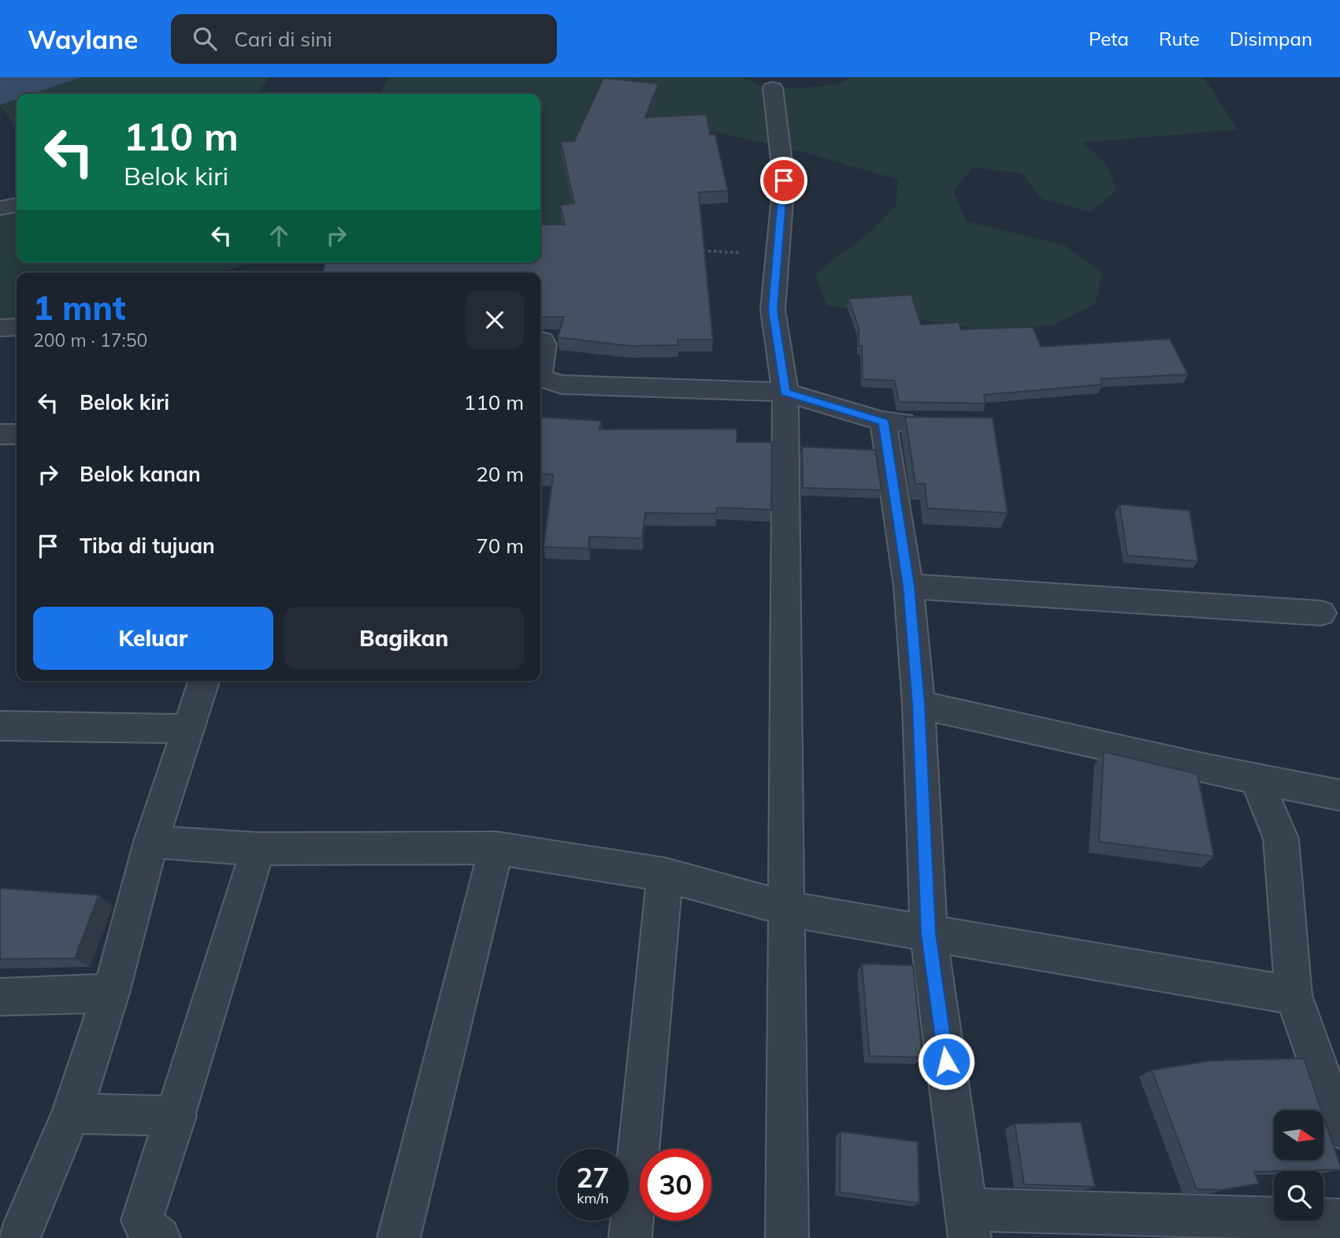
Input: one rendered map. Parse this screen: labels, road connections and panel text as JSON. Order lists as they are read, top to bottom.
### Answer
{
  "north": "right",
  "page": {
    "header": "Waylane",
    "search": "Cari di sini",
    "nav": ["Peta", "Rute", "Disimpan"],
    "turn": ["110 m", "Belok kiri"],
    "heading": ["1 mnt", "200 m · 17:50"],
    "list": [
      {
        "name": "Belok kiri",
        "value": "110 m"
      },
      {
        "name": "Belok kanan",
        "value": "20 m"
      },
      {
        "name": "Tiba di tujuan",
        "value": "70 m"
      }
    ],
    "buttons": ["Keluar", "Bagikan"],
    "speed": "27 km/h",
    "limit": "30"
  }
}
